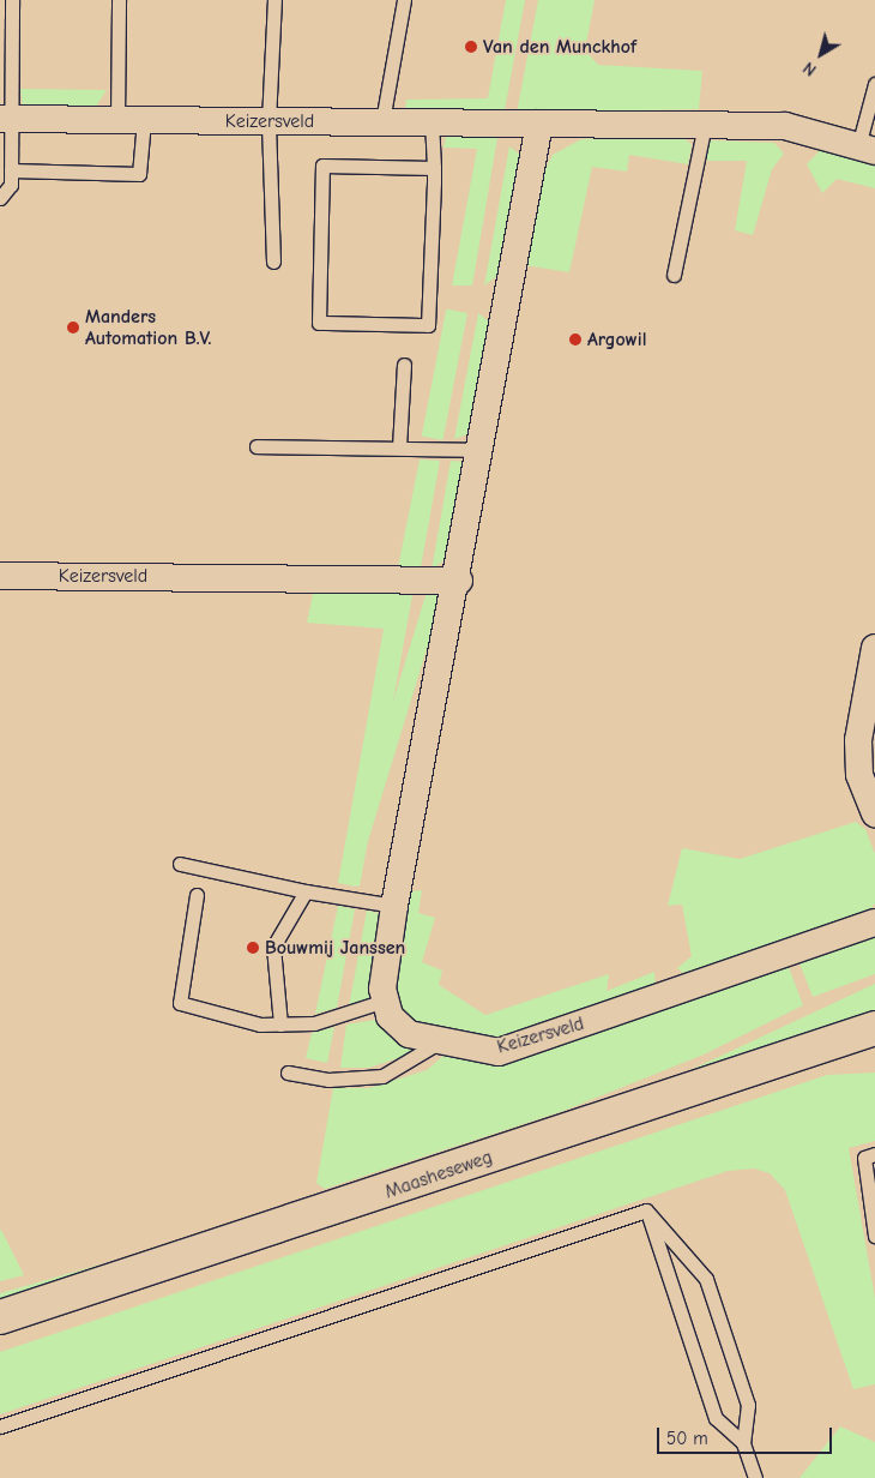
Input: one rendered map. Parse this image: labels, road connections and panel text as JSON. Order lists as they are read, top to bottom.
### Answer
{
  "streets": {
    "main road": ["Maasheseweg"],
    "street": ["Keizersveld"]
  },
  "places": [
    "Van den Munckhof",
    "Manders Automation B.V.",
    "Argowil",
    "Bouwmij Janssen"
  ],
  "scale_bar": "50 m",
  "north": "bottom left"
}
